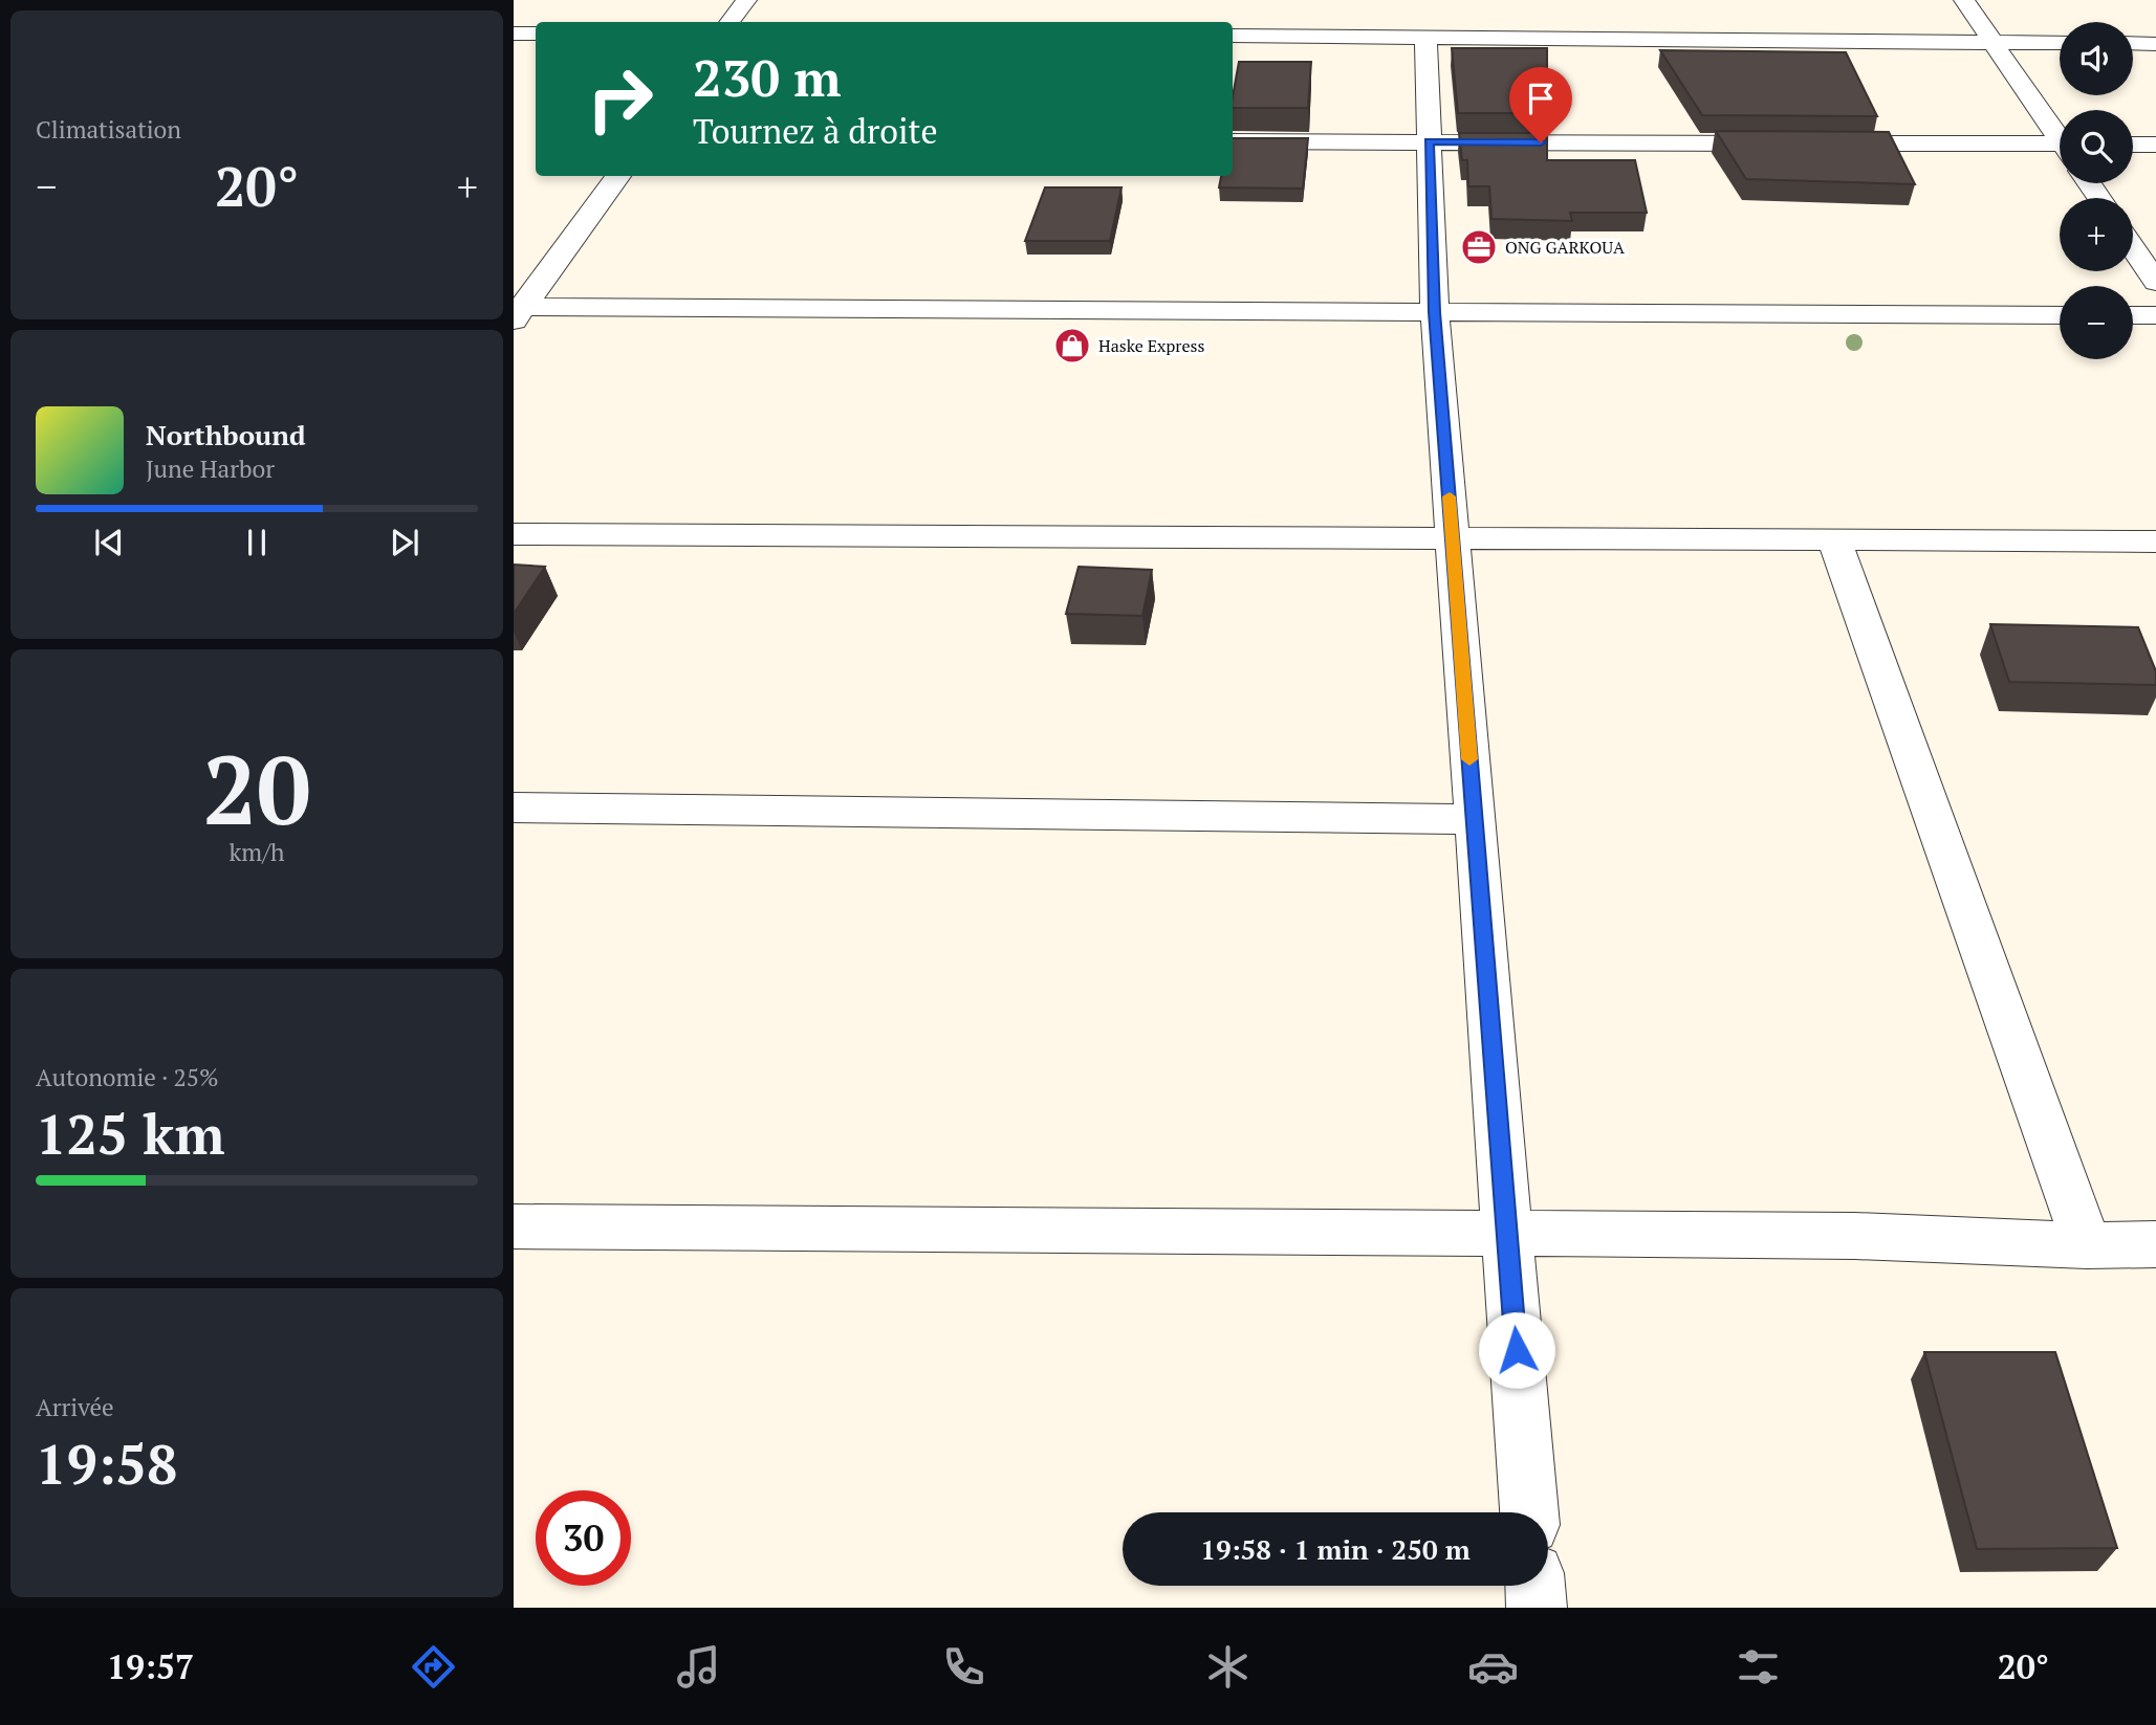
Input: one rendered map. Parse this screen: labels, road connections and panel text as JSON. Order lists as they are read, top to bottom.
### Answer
{
  "places": {
    "office": ["ONG GARKOUA"],
    "shop": ["Haske Express"]
  },
  "page": {
    "tile": [
      "Climatisation",
      ["20", "km/h"],
      ["Autonomie · 25%", "125 km"],
      ["Arrivée", "19:58"]
    ],
    "map_buttons": ["+", "−"],
    "turn": ["230 m", "Tournez à droite"],
    "heat": ["−", "20°", "+"],
    "song": ["Northbound", "June Harbor"],
    "limit": "30",
    "trip": "19:58 · 1 min · 250 m",
    "tabs": ["19:57", "20°"]
  }
}
